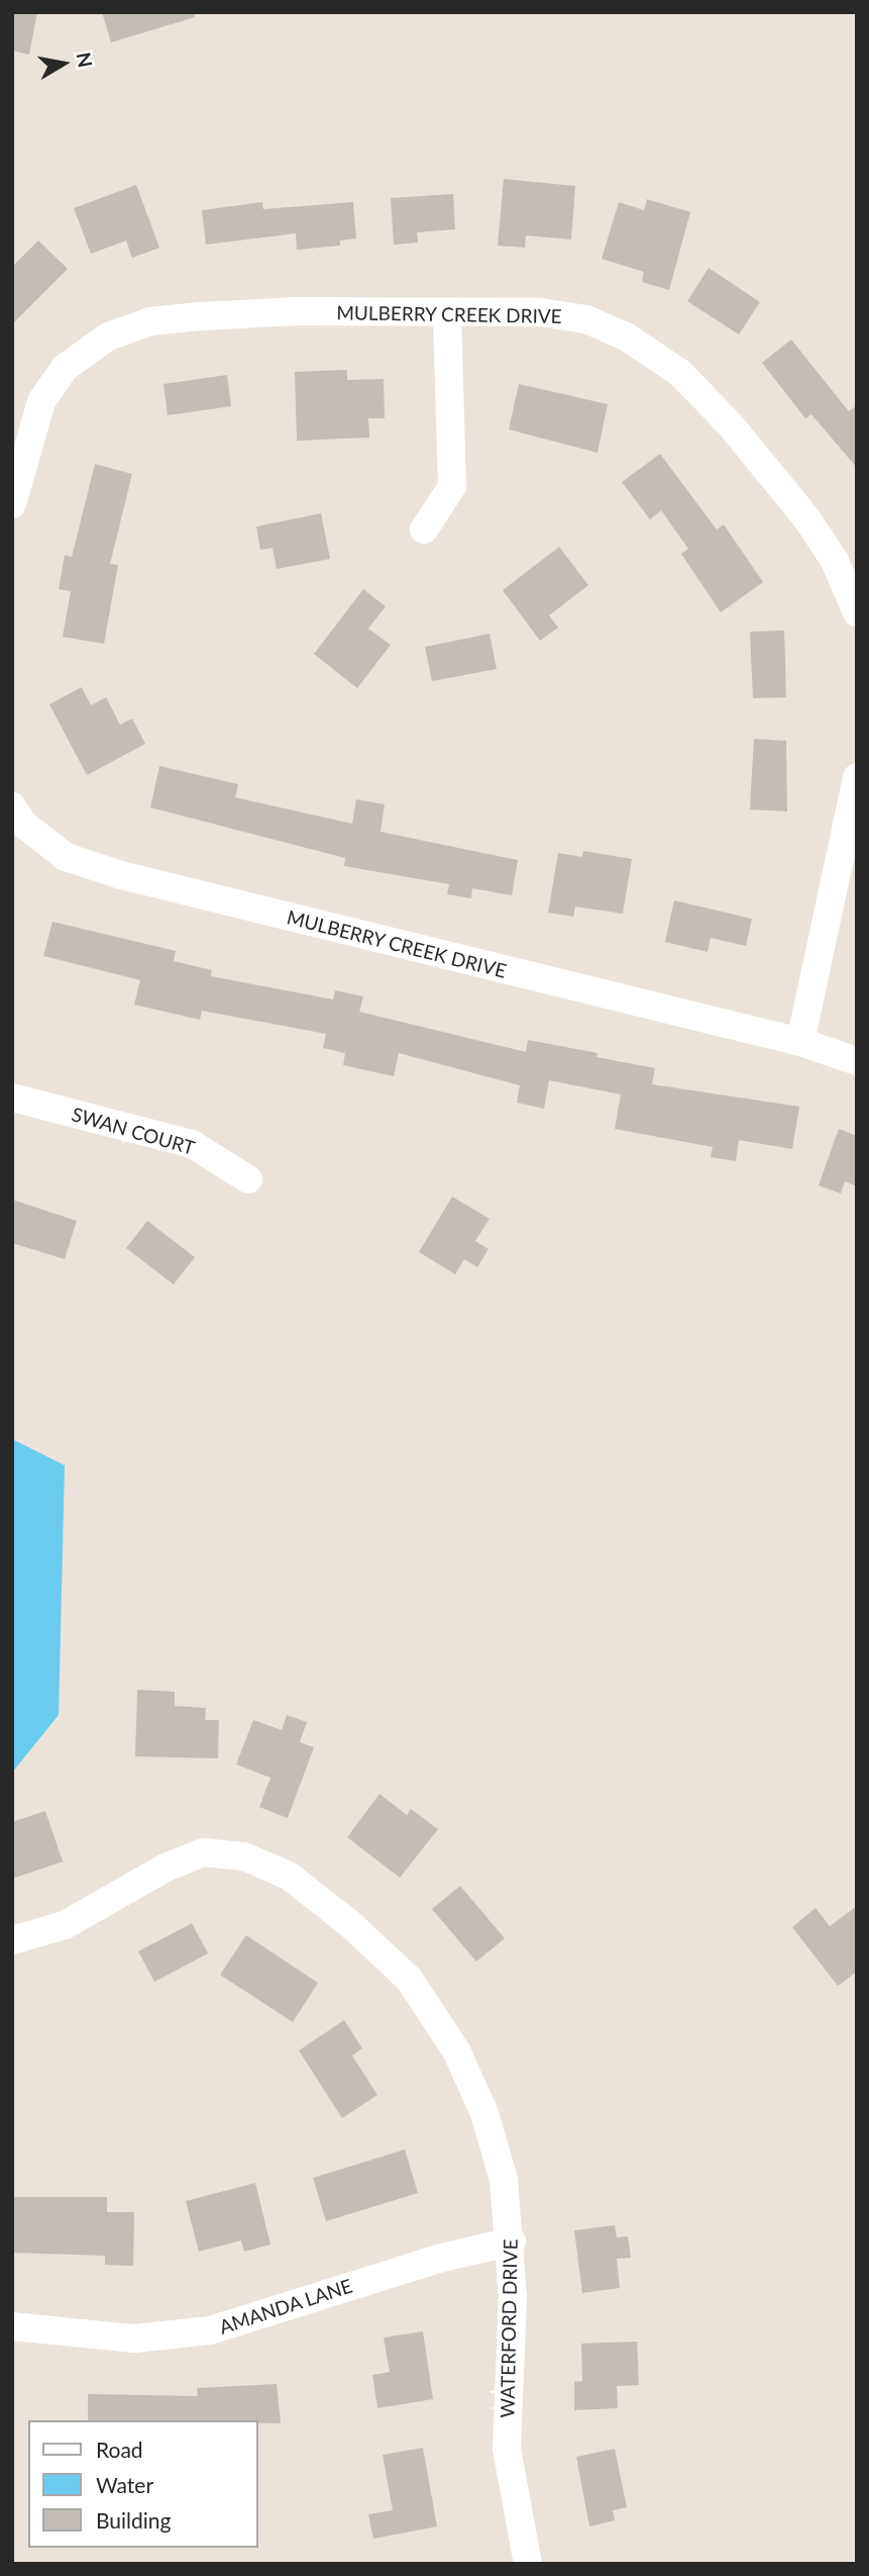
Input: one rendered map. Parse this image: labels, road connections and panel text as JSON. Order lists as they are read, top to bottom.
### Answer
{
  "streets": {
    "street": [
      "MULBERRY CREEK DRIVE",
      "SWAN COURT",
      "AMANDA LANE",
      "WATERFORD DRIVE"
    ]
  },
  "crossings": [
    ["AMANDA LANE", "WATERFORD DRIVE"]
  ],
  "legend": ["Road", "Water", "Building"],
  "north": "right"
}
